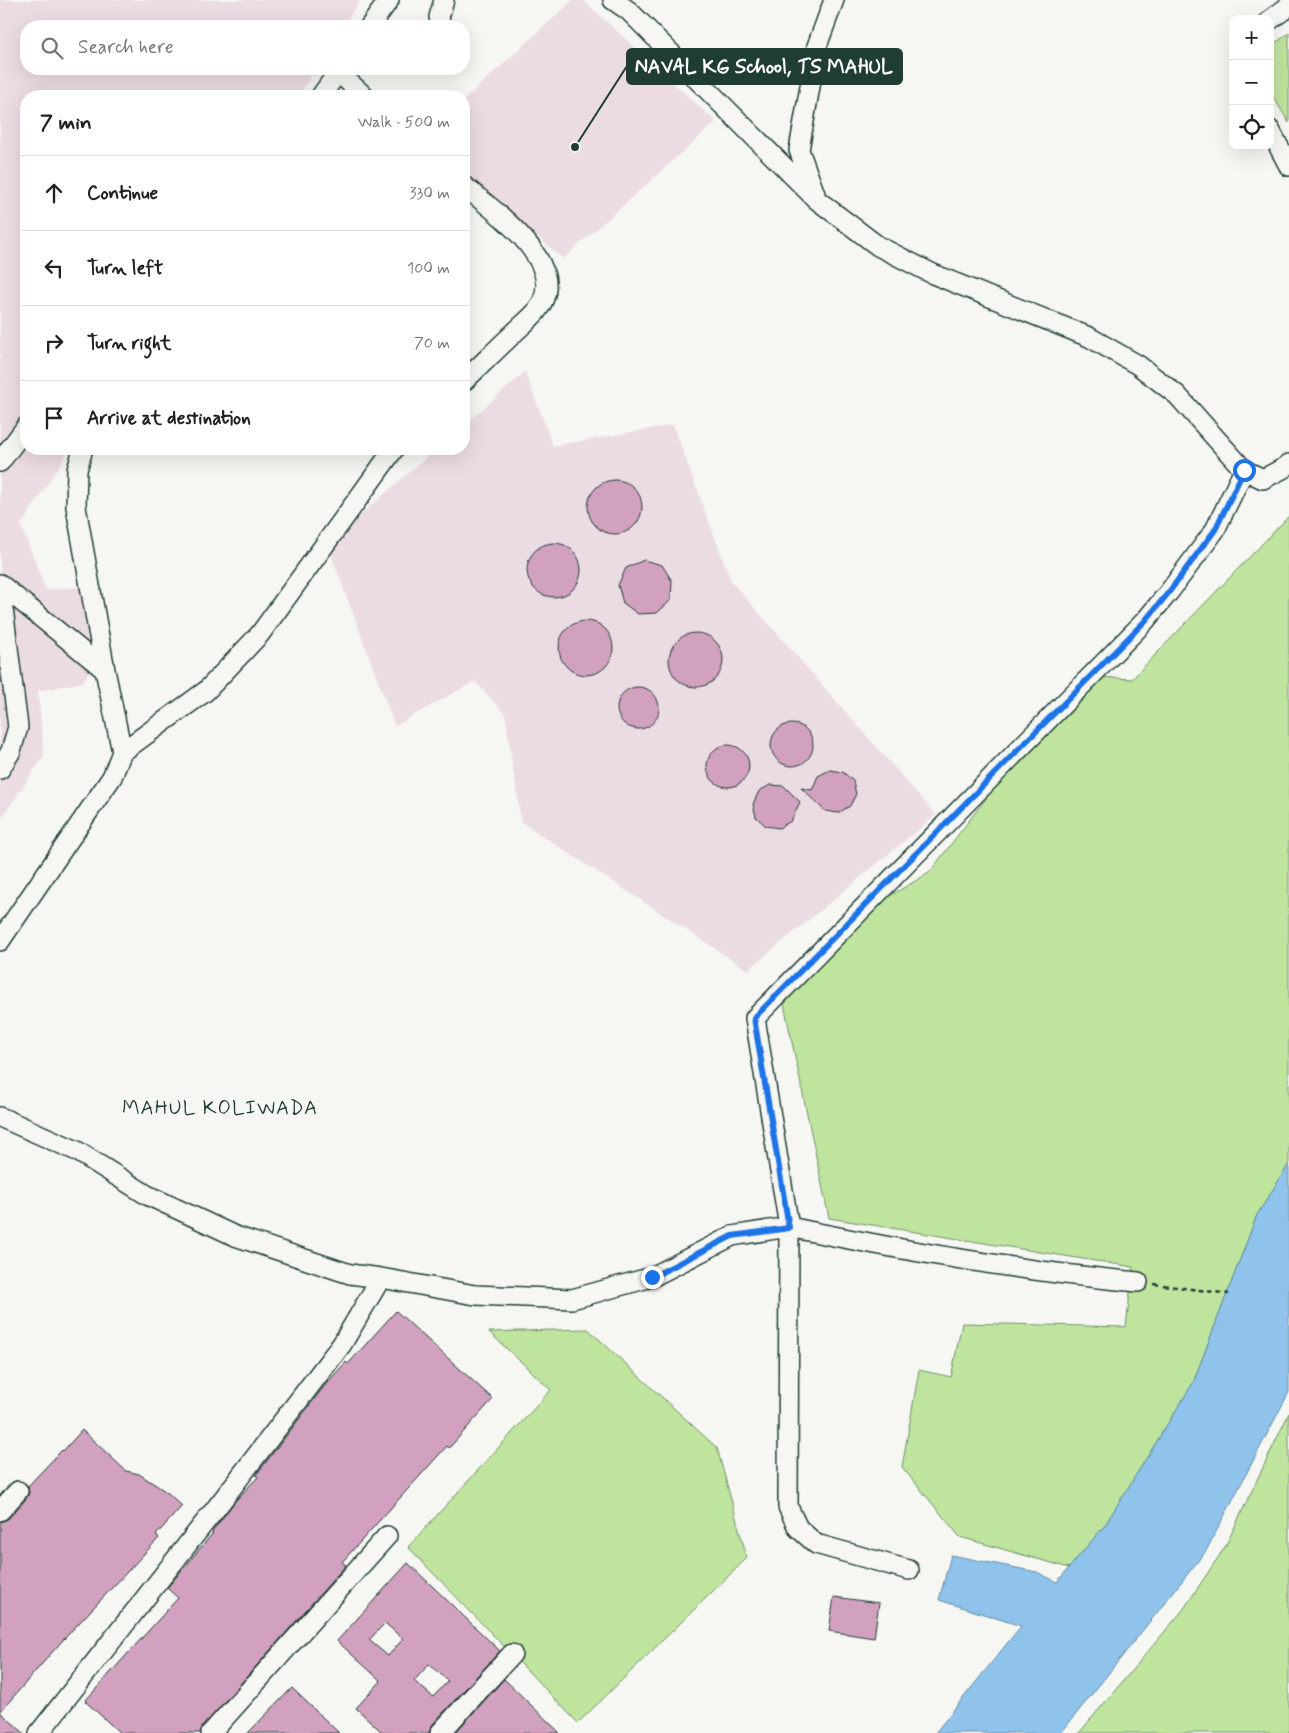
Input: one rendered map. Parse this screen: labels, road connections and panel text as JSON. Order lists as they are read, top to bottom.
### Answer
{
  "districts": ["MAHUL KOLIWADA"],
  "places": ["NAVAL KG School, TS MAHUL"],
  "page": {
    "map_buttons": ["+", "−"],
    "search": "Search here",
    "heading": ["7 min", "Walk · 500 m"],
    "list": [
      ["Continue", "330 m"],
      ["Turn left", "100 m"],
      ["Turn right", "70 m"],
      "Arrive at destination"
    ]
  }
}
